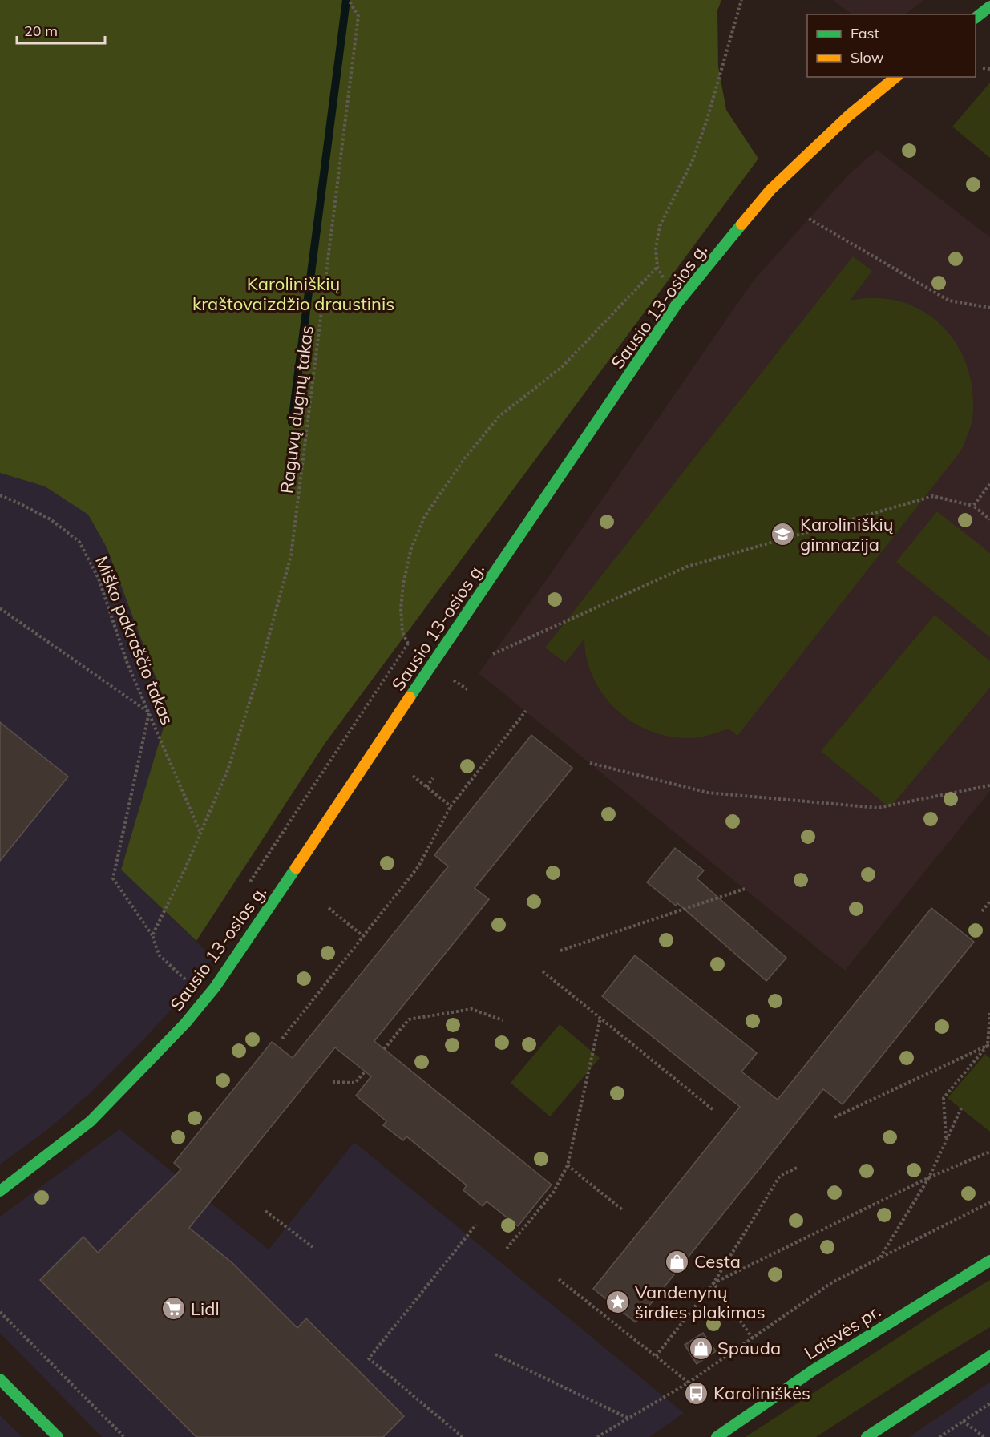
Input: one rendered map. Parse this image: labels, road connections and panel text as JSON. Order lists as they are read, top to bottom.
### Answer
{
  "streets": {
    "street": ["Sausio 13-osios g.", "Laisvės pr."],
    "path": ["Raguvų dugnų takas", "Miško pakraščio takas"]
  },
  "crossings": [
    ["Raguvų dugnų takas", "Miško pakraščio takas"]
  ],
  "parks": ["Karoliniškių kraštovaizdžio draustinis"],
  "places": {
    "school or university": ["Karoliniškių gimnazija"],
    "shop": ["Cesta", "Spauda"],
    "place": ["Vandenynų širdies plakimas"],
    "supermarket": ["Lidl"],
    "bus stop": ["Karoliniškės"]
  },
  "legend": ["Fast", "Slow"],
  "scale_bar": "20 m"
}
